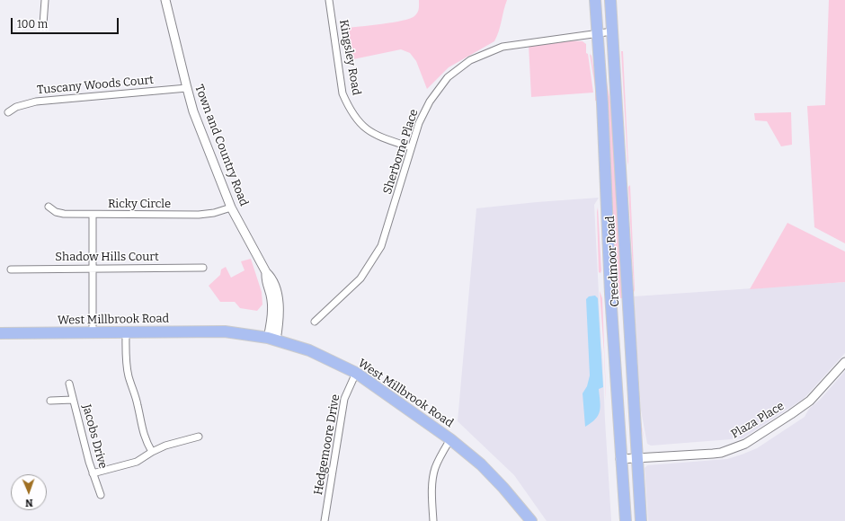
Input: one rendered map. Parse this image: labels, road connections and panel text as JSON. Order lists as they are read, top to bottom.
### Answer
{
  "streets": {
    "main road": ["Creedmoor Road", "West Millbrook Road"],
    "street": [
      "Kingsley Road",
      "Tuscany Woods Court",
      "Town and Country Road",
      "Sherborne Place",
      "Ricky Circle",
      "Shadow Hills Court",
      "Plaza Place",
      "Jacobs Drive",
      "Hedgemoore Drive"
    ]
  },
  "crossings": [
    ["Kingsley Road", "Sherborne Place"],
    ["Tuscany Woods Court", "Town and Country Road"],
    ["Town and Country Road", "Ricky Circle"],
    ["Town and Country Road", "West Millbrook Road"],
    ["Sherborne Place", "Creedmoor Road"],
    ["Creedmoor Road", "Plaza Place"],
    ["West Millbrook Road", "Hedgemoore Drive"]
  ],
  "scale_bar": "100 m",
  "north": "bottom"
}
